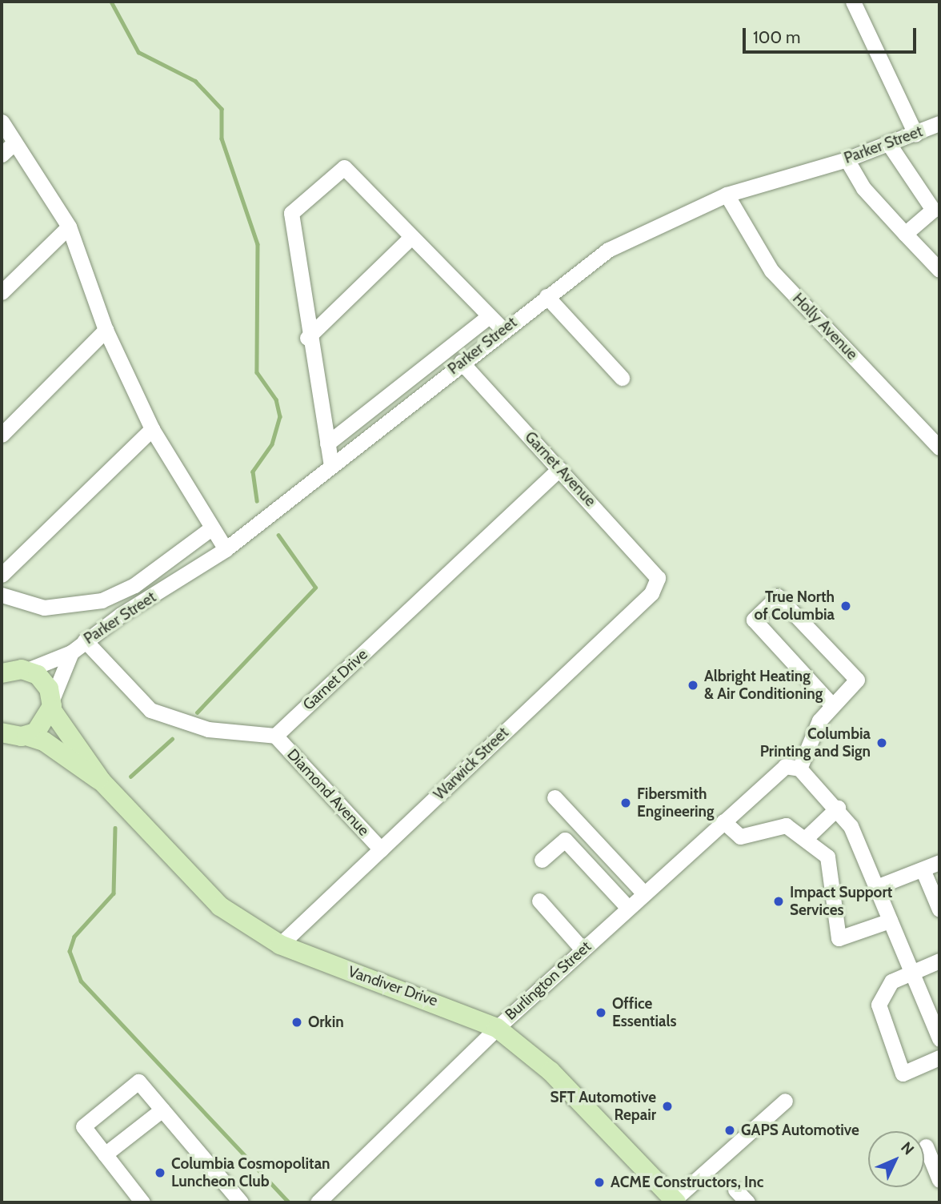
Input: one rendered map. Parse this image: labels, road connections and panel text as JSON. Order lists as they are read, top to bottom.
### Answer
{
  "streets": {
    "main road": ["Vandiver Drive"],
    "street": [
      "Parker Street",
      "Holly Avenue",
      "Garnet Avenue",
      "Garnet Drive",
      "Warwick Street",
      "Diamond Avenue",
      "Burlington Street"
    ]
  },
  "crossings": [
    ["Parker Street", "Holly Avenue"],
    ["Parker Street", "Garnet Avenue"],
    ["Parker Street", "Vandiver Drive"],
    ["Garnet Avenue", "Garnet Drive"],
    ["Garnet Avenue", "Warwick Street"],
    ["Garnet Drive", "Diamond Avenue"],
    ["Warwick Street", "Diamond Avenue"],
    ["Warwick Street", "Vandiver Drive"],
    ["Burlington Street", "Vandiver Drive"]
  ],
  "places": [
    "True North of Columbia",
    "Albright Heating & Air Conditioning",
    "Columbia Printing and Sign",
    "Fibersmith Engineering",
    "Impact Support Services",
    "Office Essentials",
    "Orkin",
    "SFT Automotive Repair",
    "GAPS Automotive",
    "Columbia Cosmopolitan Luncheon Club",
    "ACME Constructors, Inc"
  ],
  "scale_bar": "100 m",
  "north": "top right"
}
